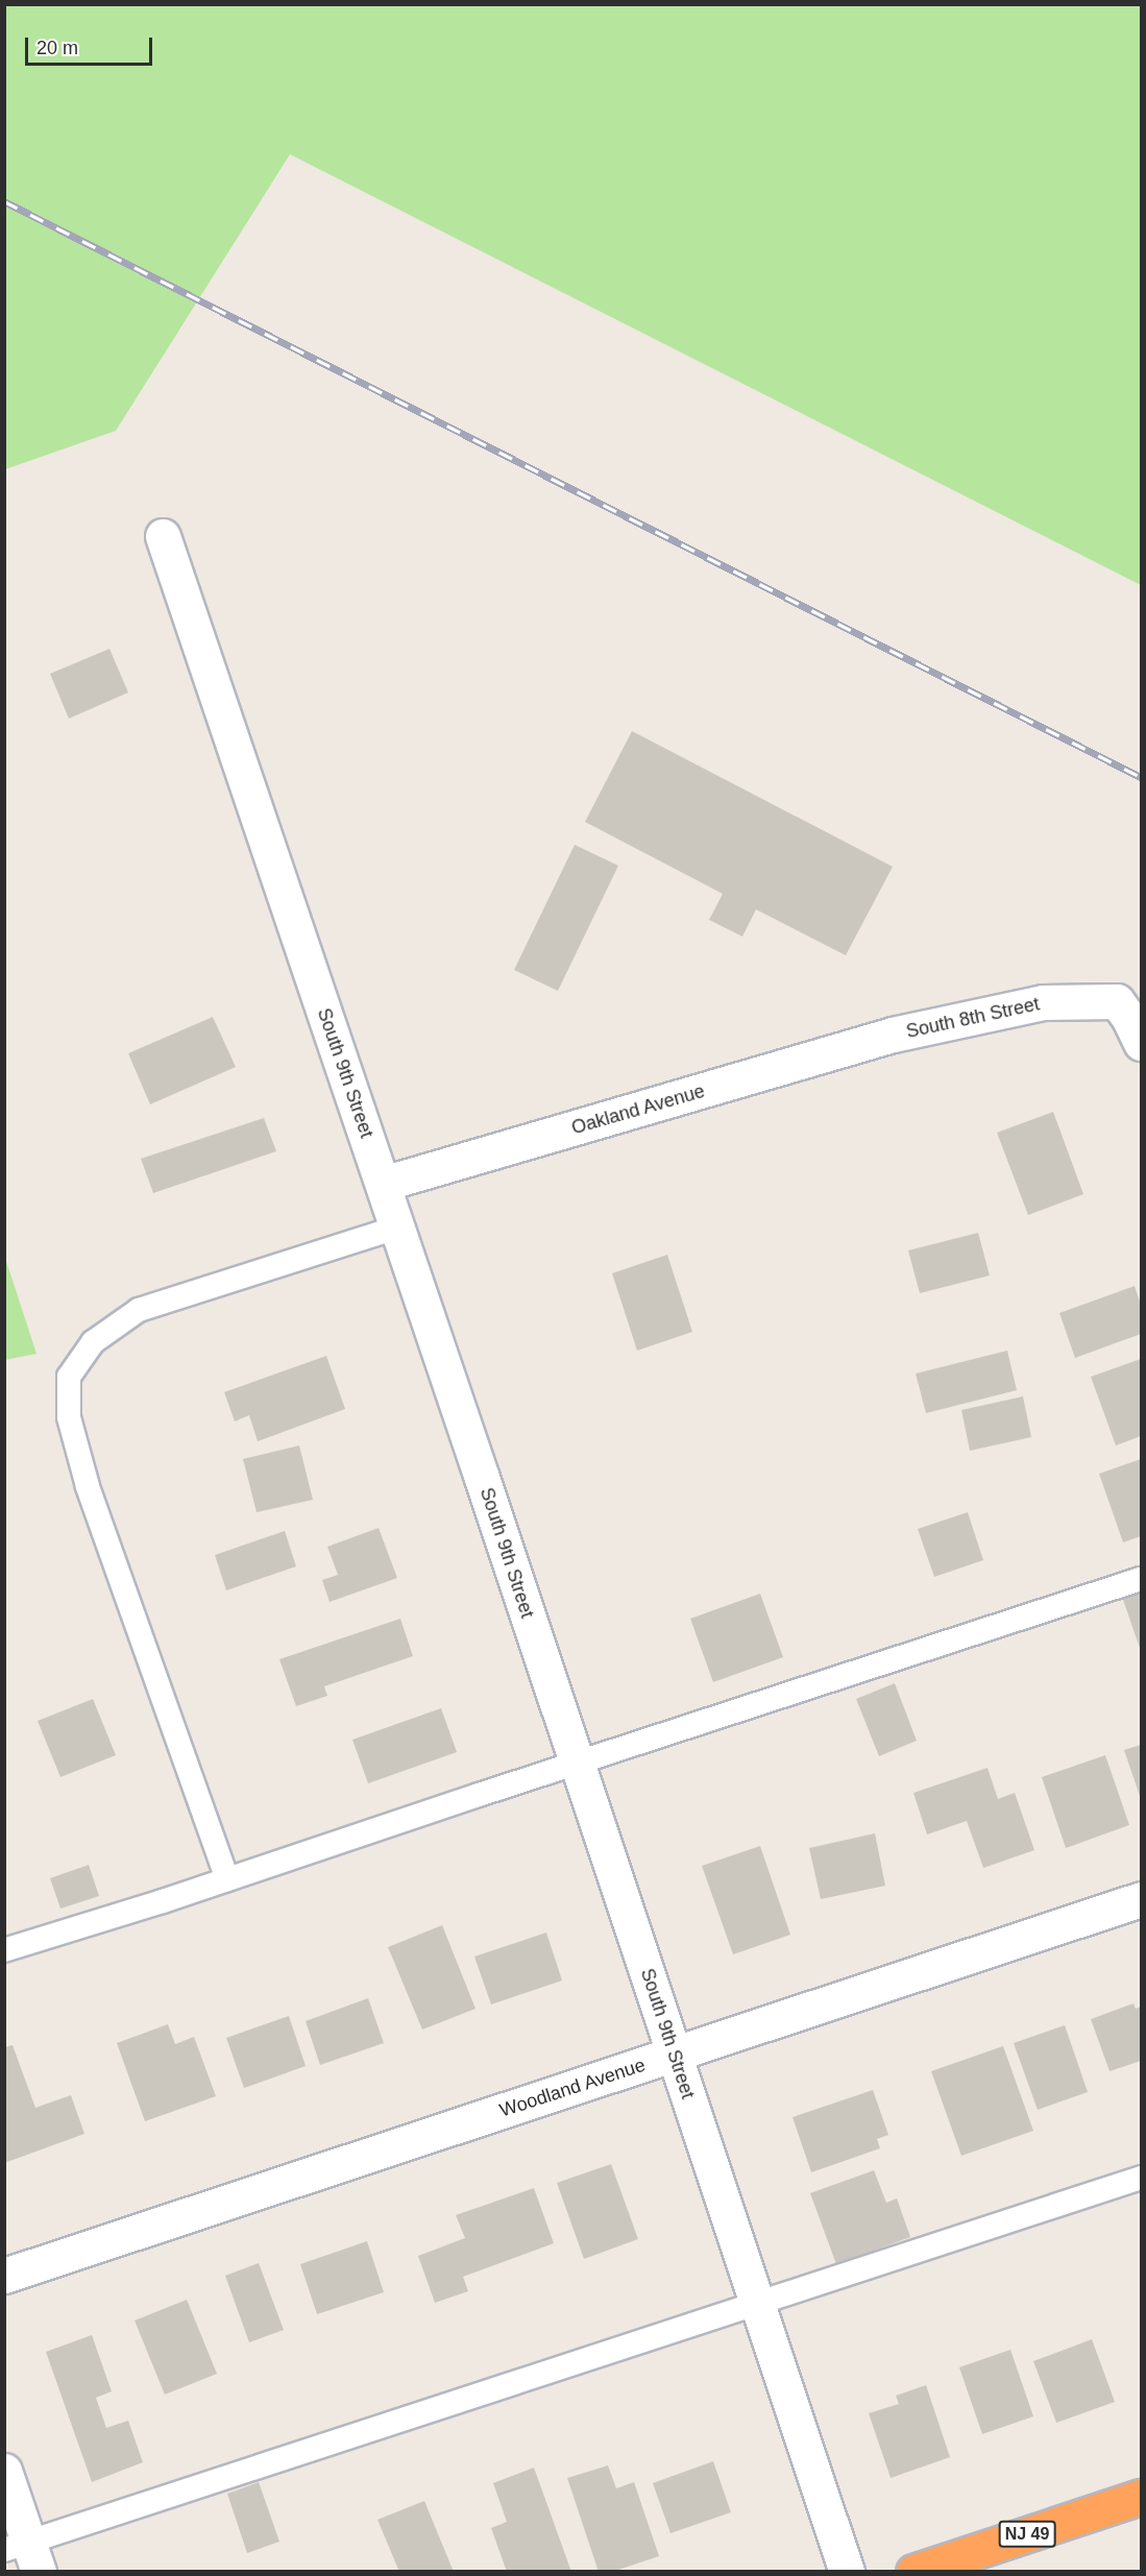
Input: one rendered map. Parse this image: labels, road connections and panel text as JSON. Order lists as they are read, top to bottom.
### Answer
{
  "streets": {
    "highway": ["NJ 49"],
    "street": [
      "South 8th Street",
      "South 9th Street",
      "Oakland Avenue",
      "Woodland Avenue"
    ]
  },
  "crossings": [
    ["South 8th Street", "Oakland Avenue"],
    ["South 9th Street", "Oakland Avenue"],
    ["South 9th Street", "Woodland Avenue"]
  ],
  "scale_bar": "20 m"
}
